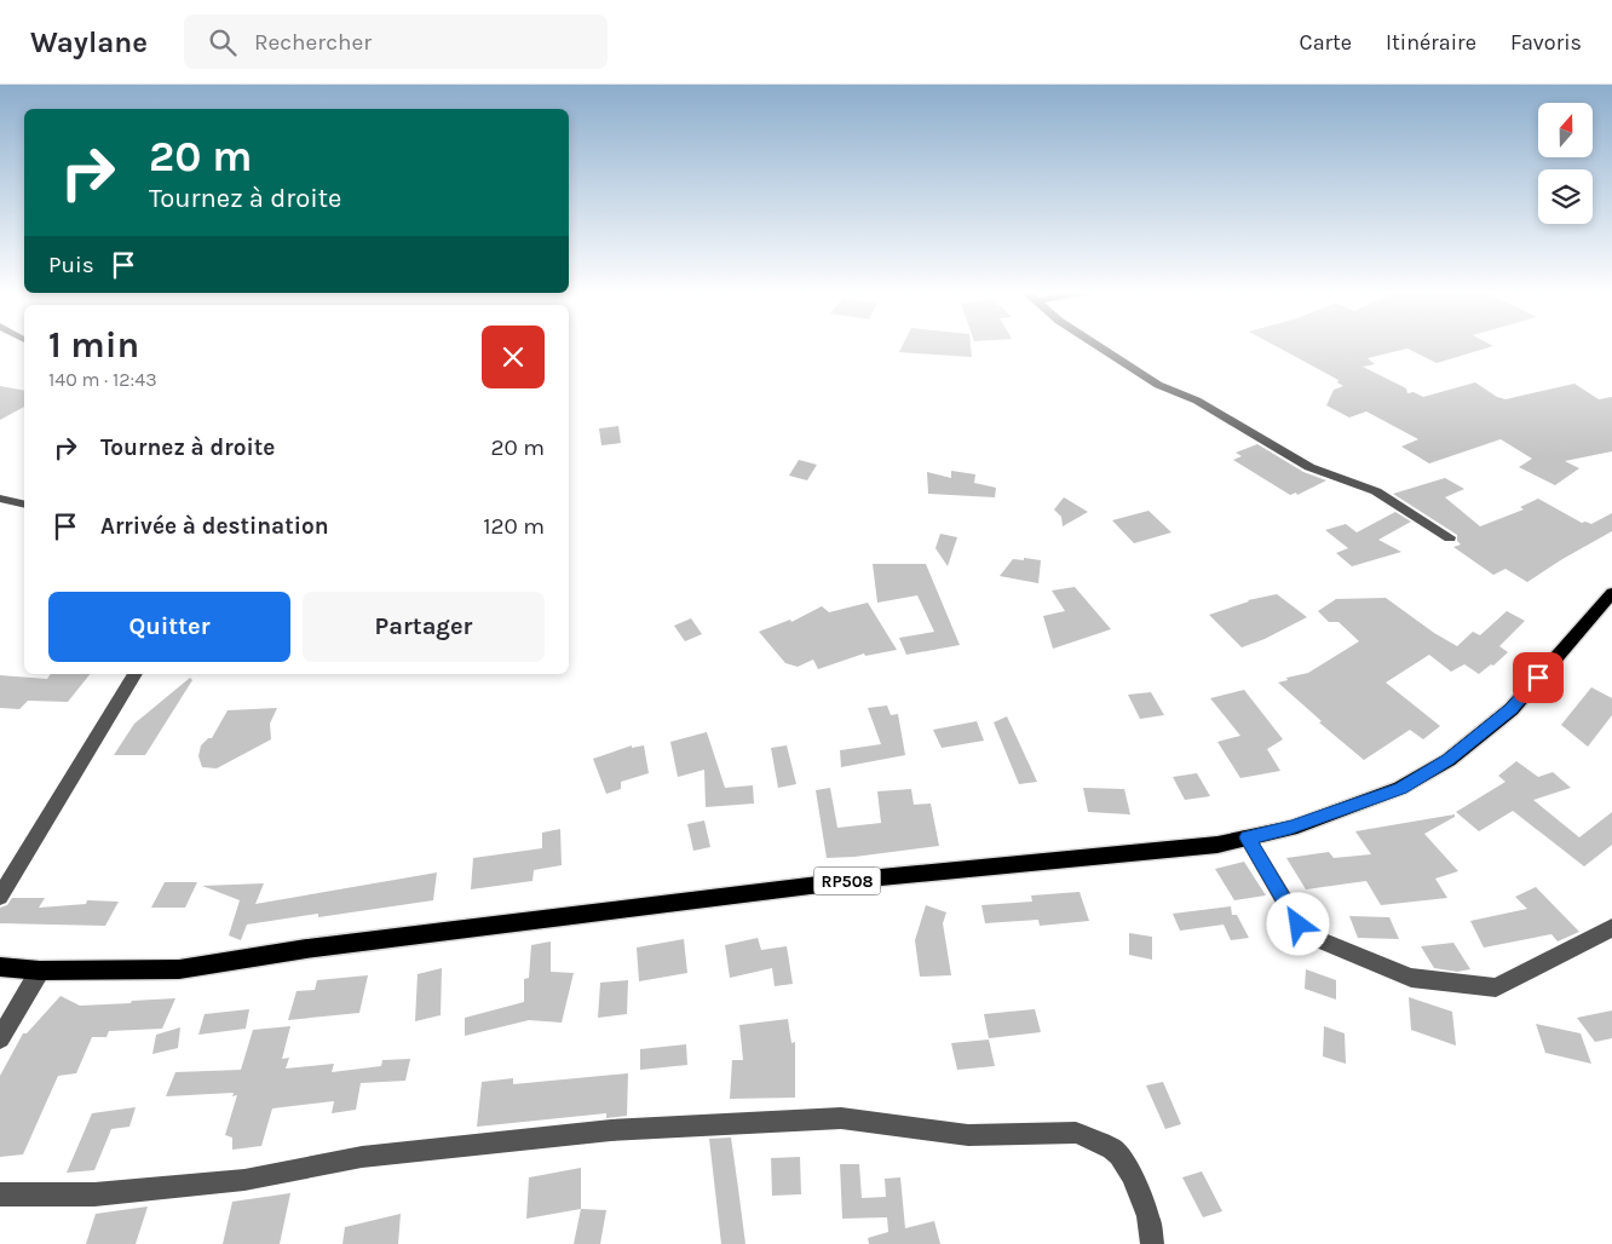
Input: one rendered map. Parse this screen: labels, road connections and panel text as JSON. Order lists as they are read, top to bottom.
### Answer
{
  "streets": {
    "main road": ["RP508"]
  },
  "north": "top",
  "page": {
    "header": "Waylane",
    "search": "Rechercher",
    "nav": ["Carte", "Itinéraire", "Favoris"],
    "turn": ["20 m", "Tournez à droite"],
    "then": "Puis",
    "heading": ["1 min", "140 m · 12:43"],
    "list": [
      {
        "name": "Tournez à droite",
        "value": "20 m"
      },
      {
        "name": "Arrivée à destination",
        "value": "120 m"
      }
    ],
    "buttons": ["Quitter", "Partager"]
  }
}
